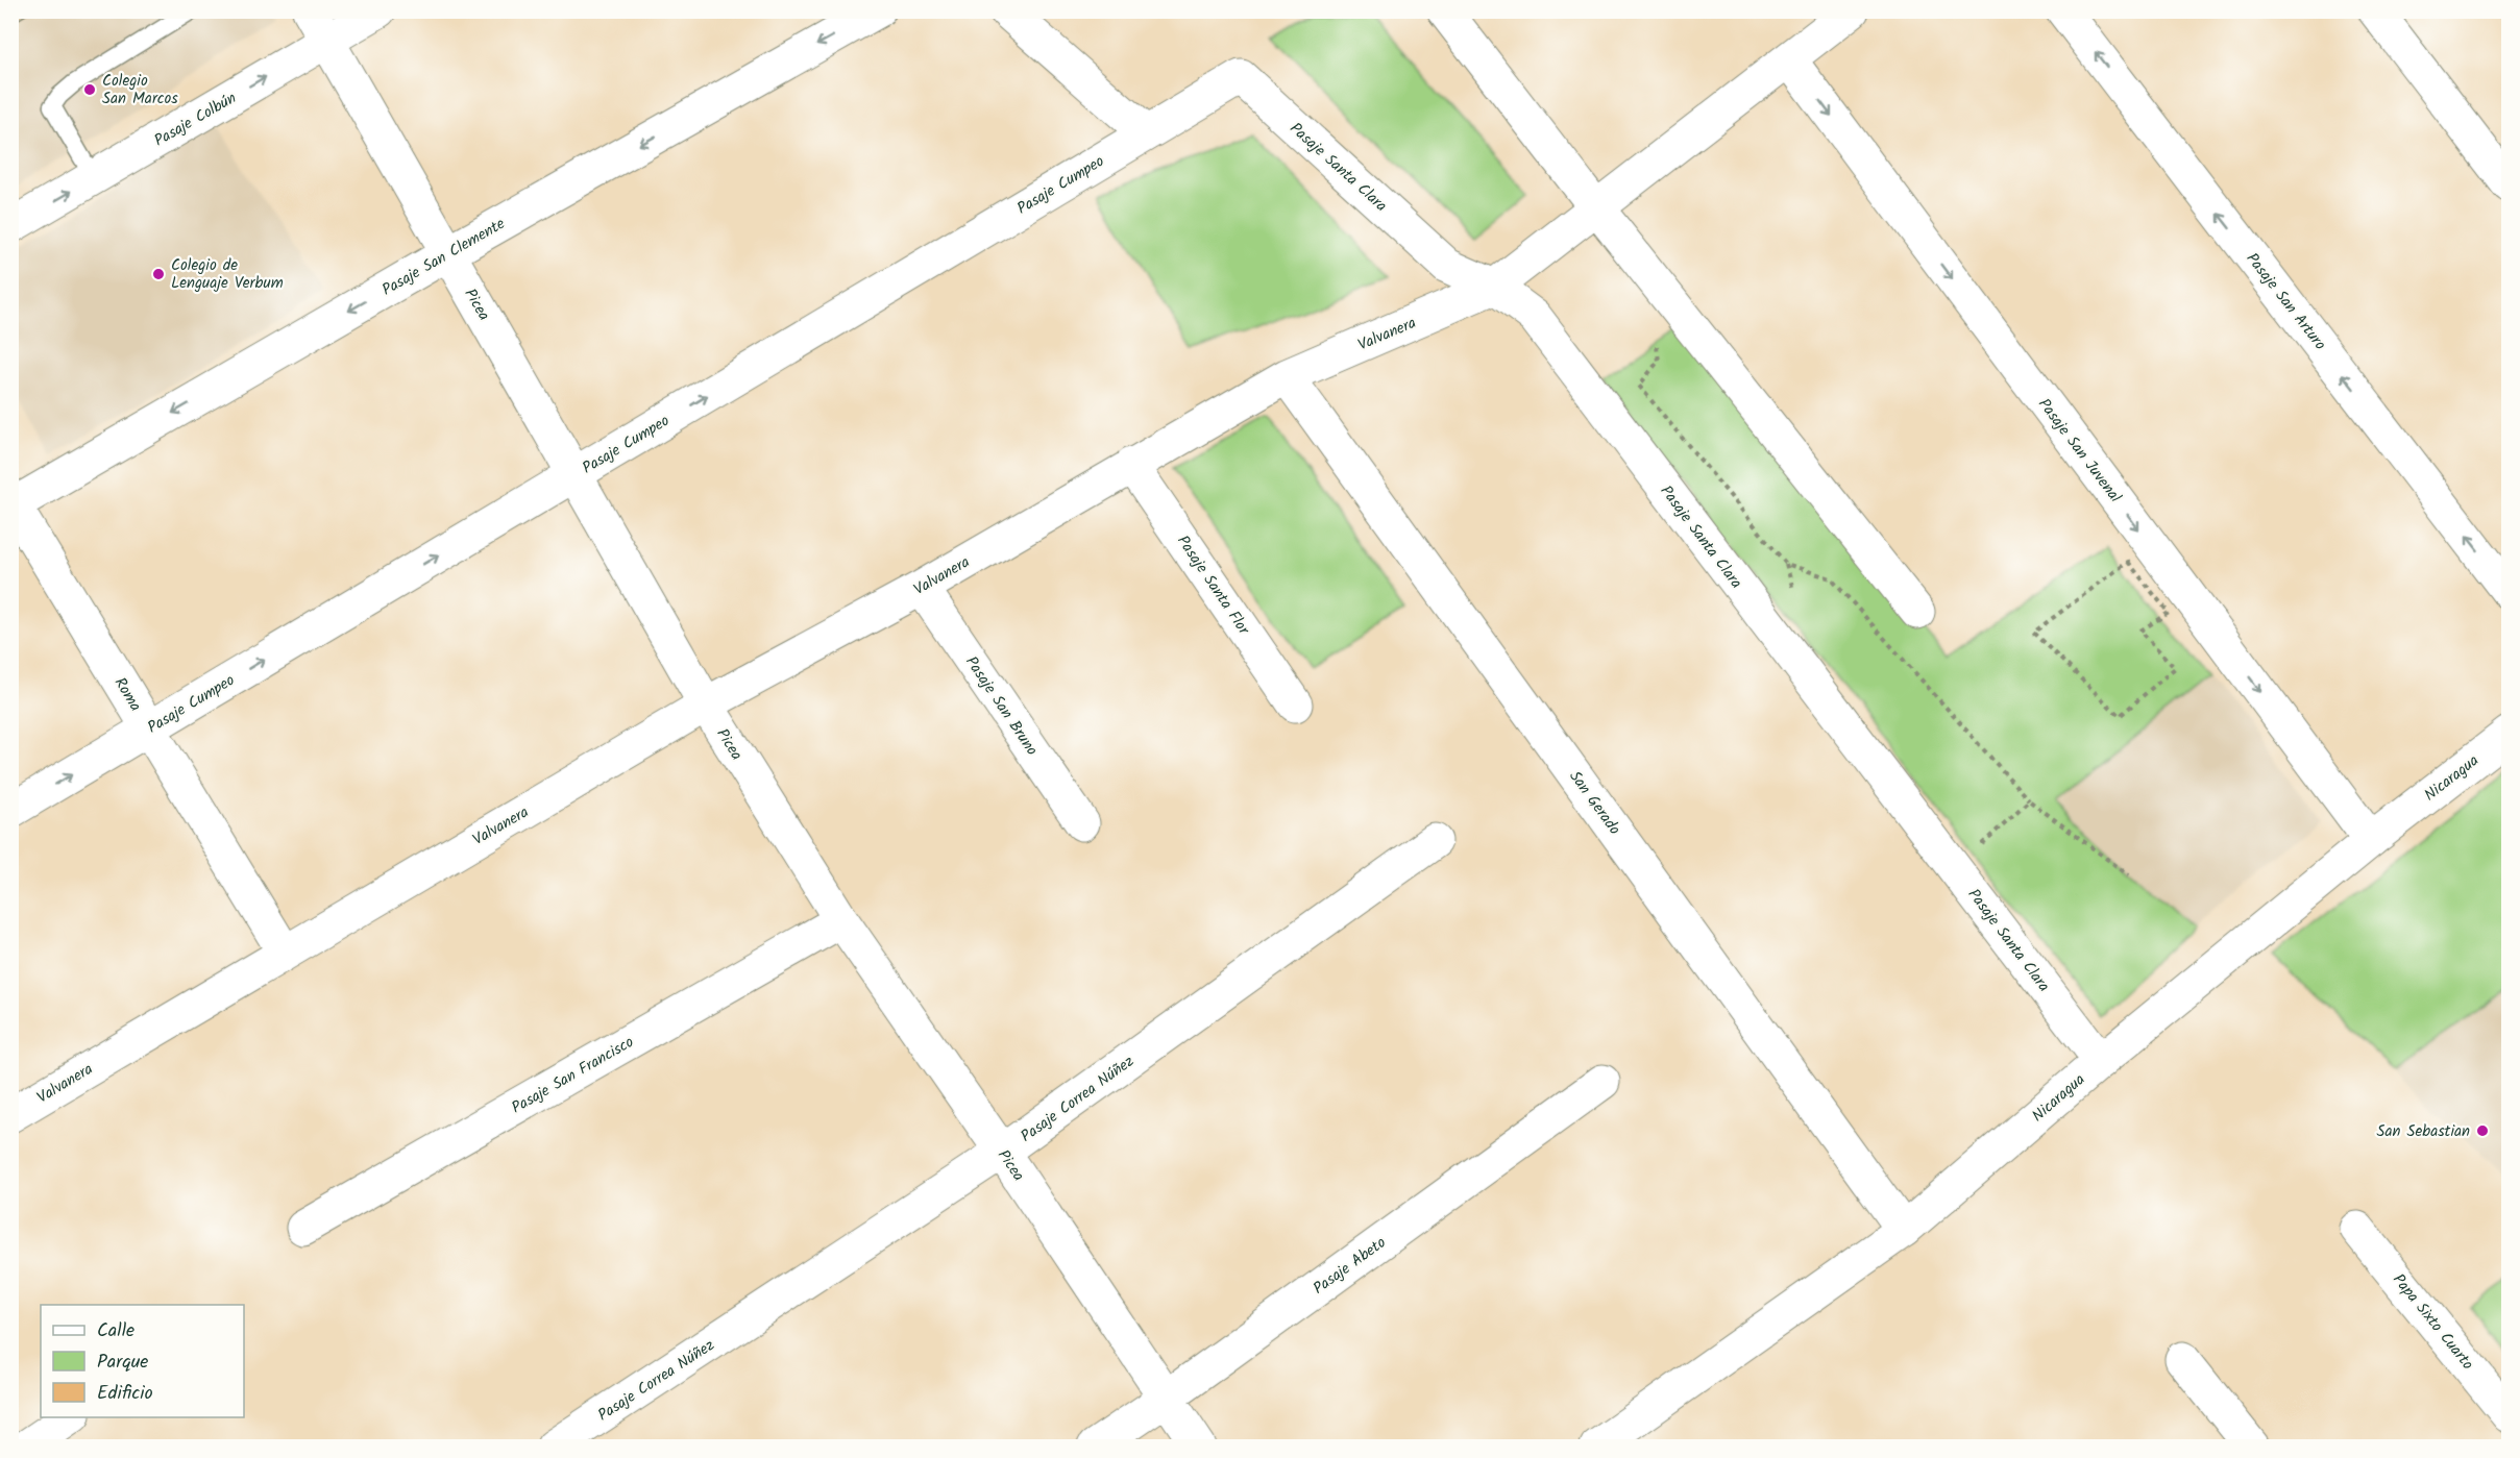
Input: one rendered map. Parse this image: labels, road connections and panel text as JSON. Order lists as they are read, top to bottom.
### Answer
{
  "streets": {
    "street": [
      "Pasaje Colbún",
      "Pasaje Santa Clara",
      "Pasaje Cumpeo",
      "Pasaje San Clemente",
      "Pasaje San Arturo",
      "Picea",
      "Valvanera",
      "Pasaje San Juvenal",
      "Pasaje Santa Flor",
      "Roma",
      "Pasaje San Bruno",
      "Nicaragua",
      "San Gerado",
      "Pasaje San Francisco",
      "Pasaje Correa Núñez",
      "Pasaje Abeto",
      "Papa Sixto Cuarto"
    ]
  },
  "crossings": [
    ["Pasaje Colbún", "Picea"],
    ["Pasaje Santa Clara", "Pasaje Cumpeo"],
    ["Pasaje Santa Clara", "Valvanera"],
    ["Pasaje Santa Clara", "Nicaragua"],
    ["Pasaje Cumpeo", "Picea"],
    ["Pasaje Cumpeo", "Roma"],
    ["Pasaje San Clemente", "Picea"],
    ["Pasaje San Clemente", "Roma"],
    ["Picea", "Valvanera"],
    ["Picea", "Pasaje San Francisco"],
    ["Picea", "Pasaje Correa Núñez"],
    ["Picea", "Pasaje Abeto"],
    ["Valvanera", "Pasaje San Juvenal"],
    ["Valvanera", "Pasaje Santa Flor"],
    ["Valvanera", "Roma"],
    ["Valvanera", "Pasaje San Bruno"],
    ["Valvanera", "San Gerado"],
    ["Pasaje San Juvenal", "Nicaragua"],
    ["Nicaragua", "San Gerado"]
  ],
  "one_way": [
    "Pasaje Colbún",
    "Pasaje Cumpeo",
    "Pasaje San Clemente",
    "Pasaje San Arturo"
  ],
  "places": ["Colegio San Marcos", "Colegio de Lenguaje Verbum", "San Sebastian"],
  "legend": ["Calle", "Parque", "Edificio"]
}
